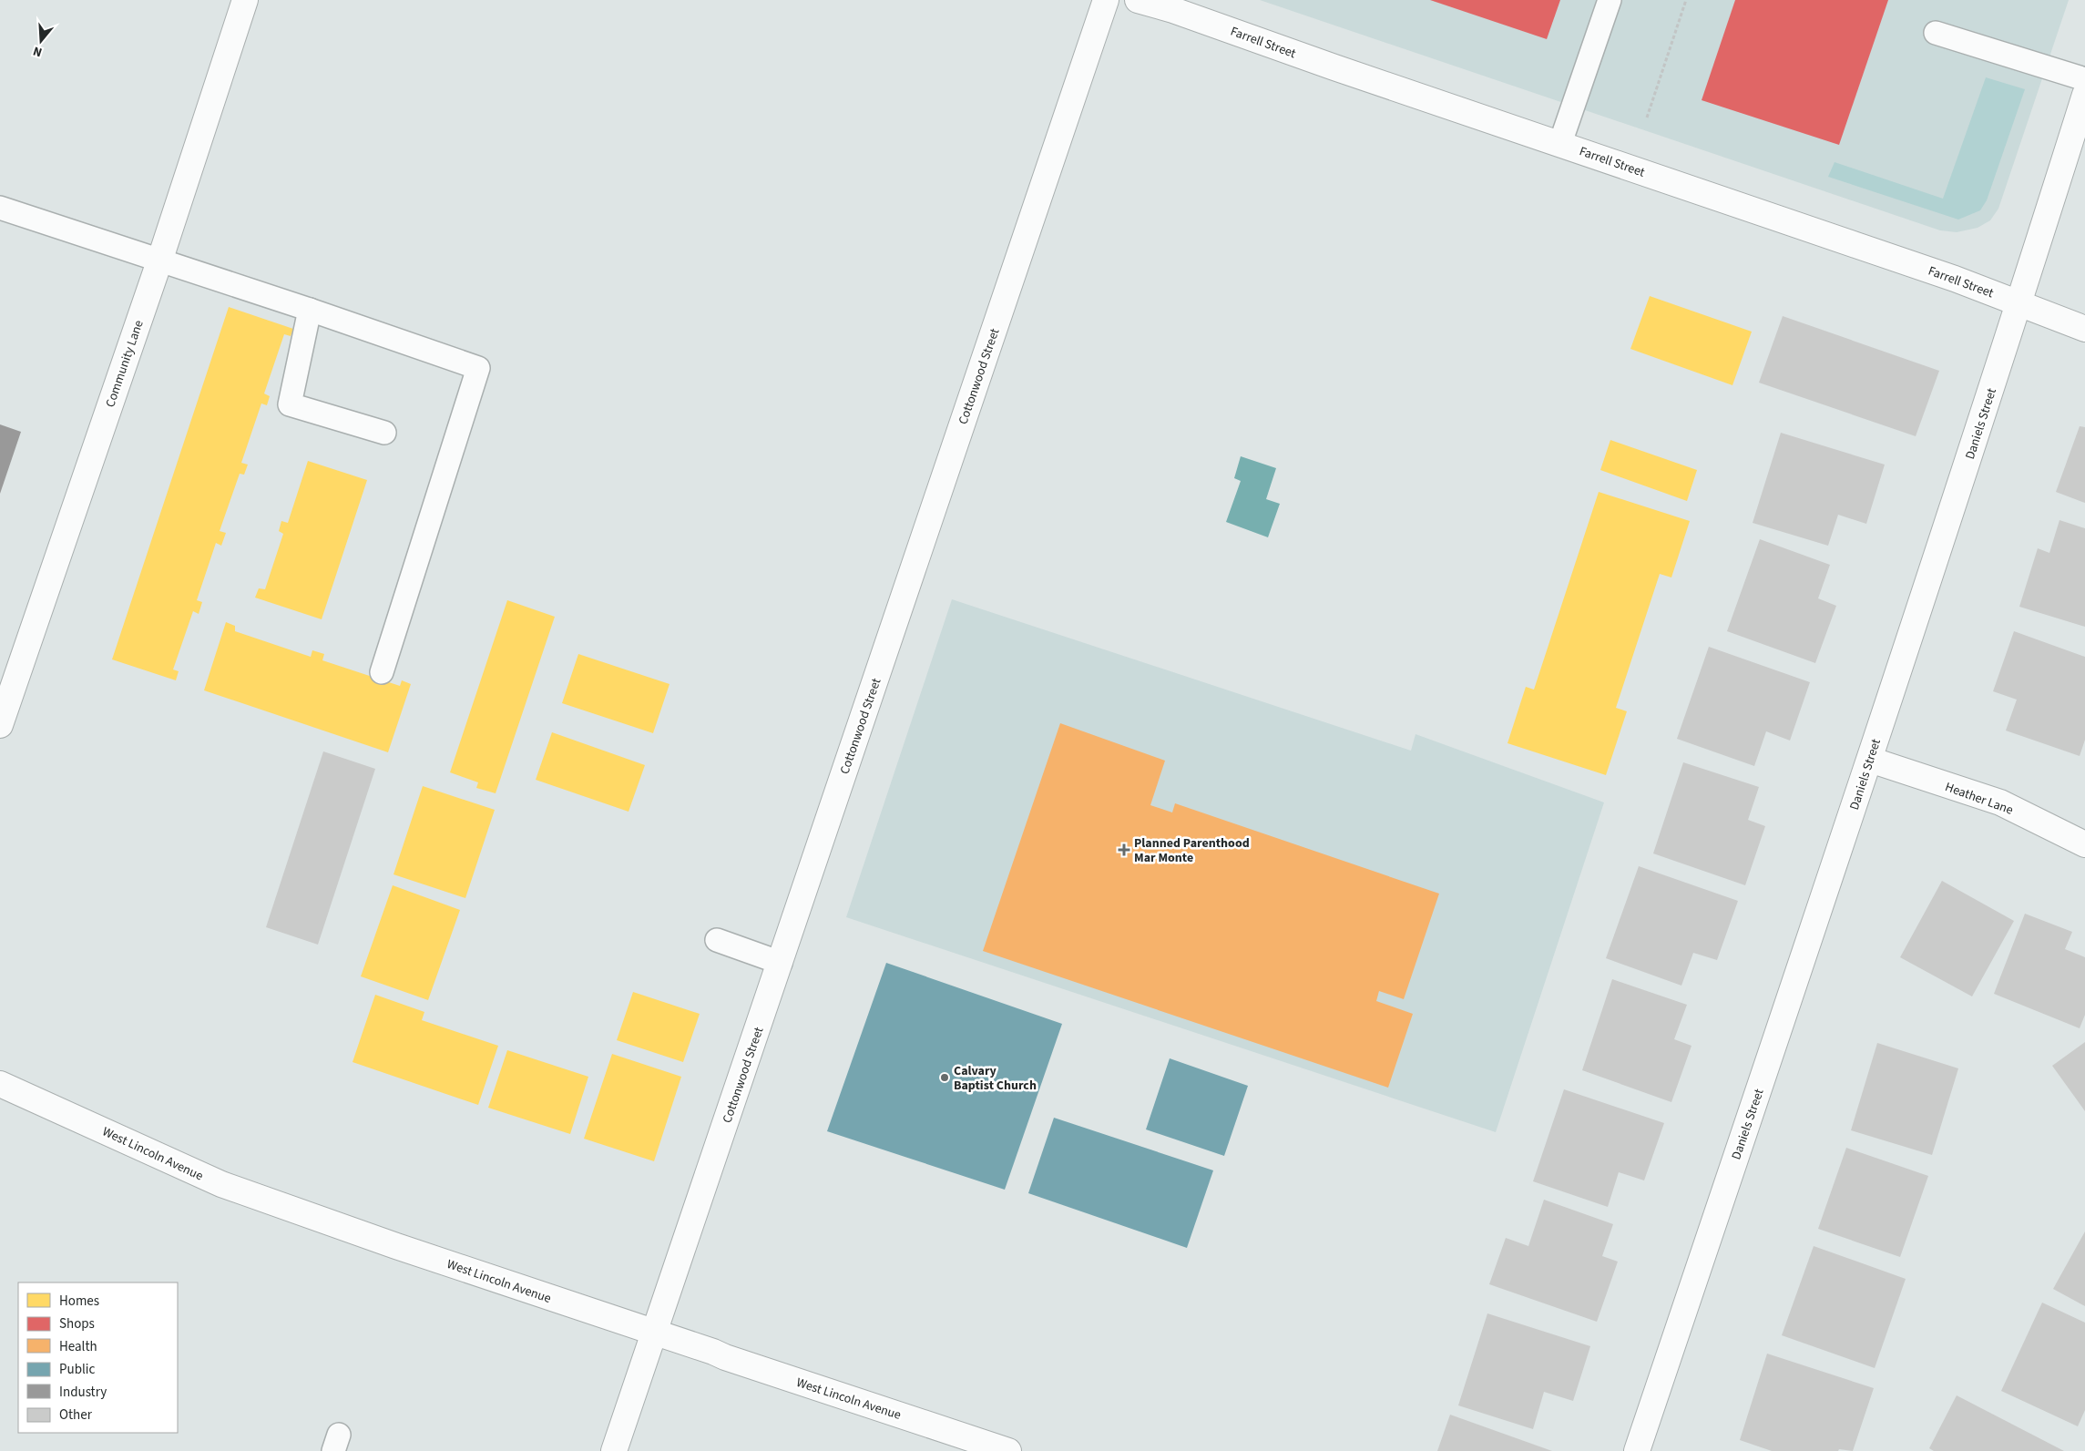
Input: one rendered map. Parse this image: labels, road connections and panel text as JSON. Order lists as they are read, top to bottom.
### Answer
{
  "streets": {
    "street": [
      "Farrell Street",
      "Community Lane",
      "Cottonwood Street",
      "Daniels Street",
      "Heather Lane",
      "West Lincoln Avenue"
    ]
  },
  "crossings": [
    ["Farrell Street", "Daniels Street"],
    ["Cottonwood Street", "West Lincoln Avenue"],
    ["Daniels Street", "Heather Lane"]
  ],
  "places": {
    "health": ["Planned Parenthood Mar Monte"],
    "other": ["Calvary Baptist Church"]
  },
  "legend": [
    "Homes",
    "Shops",
    "Health",
    "Public",
    "Industry",
    "Other"
  ],
  "north": "bottom"
}
